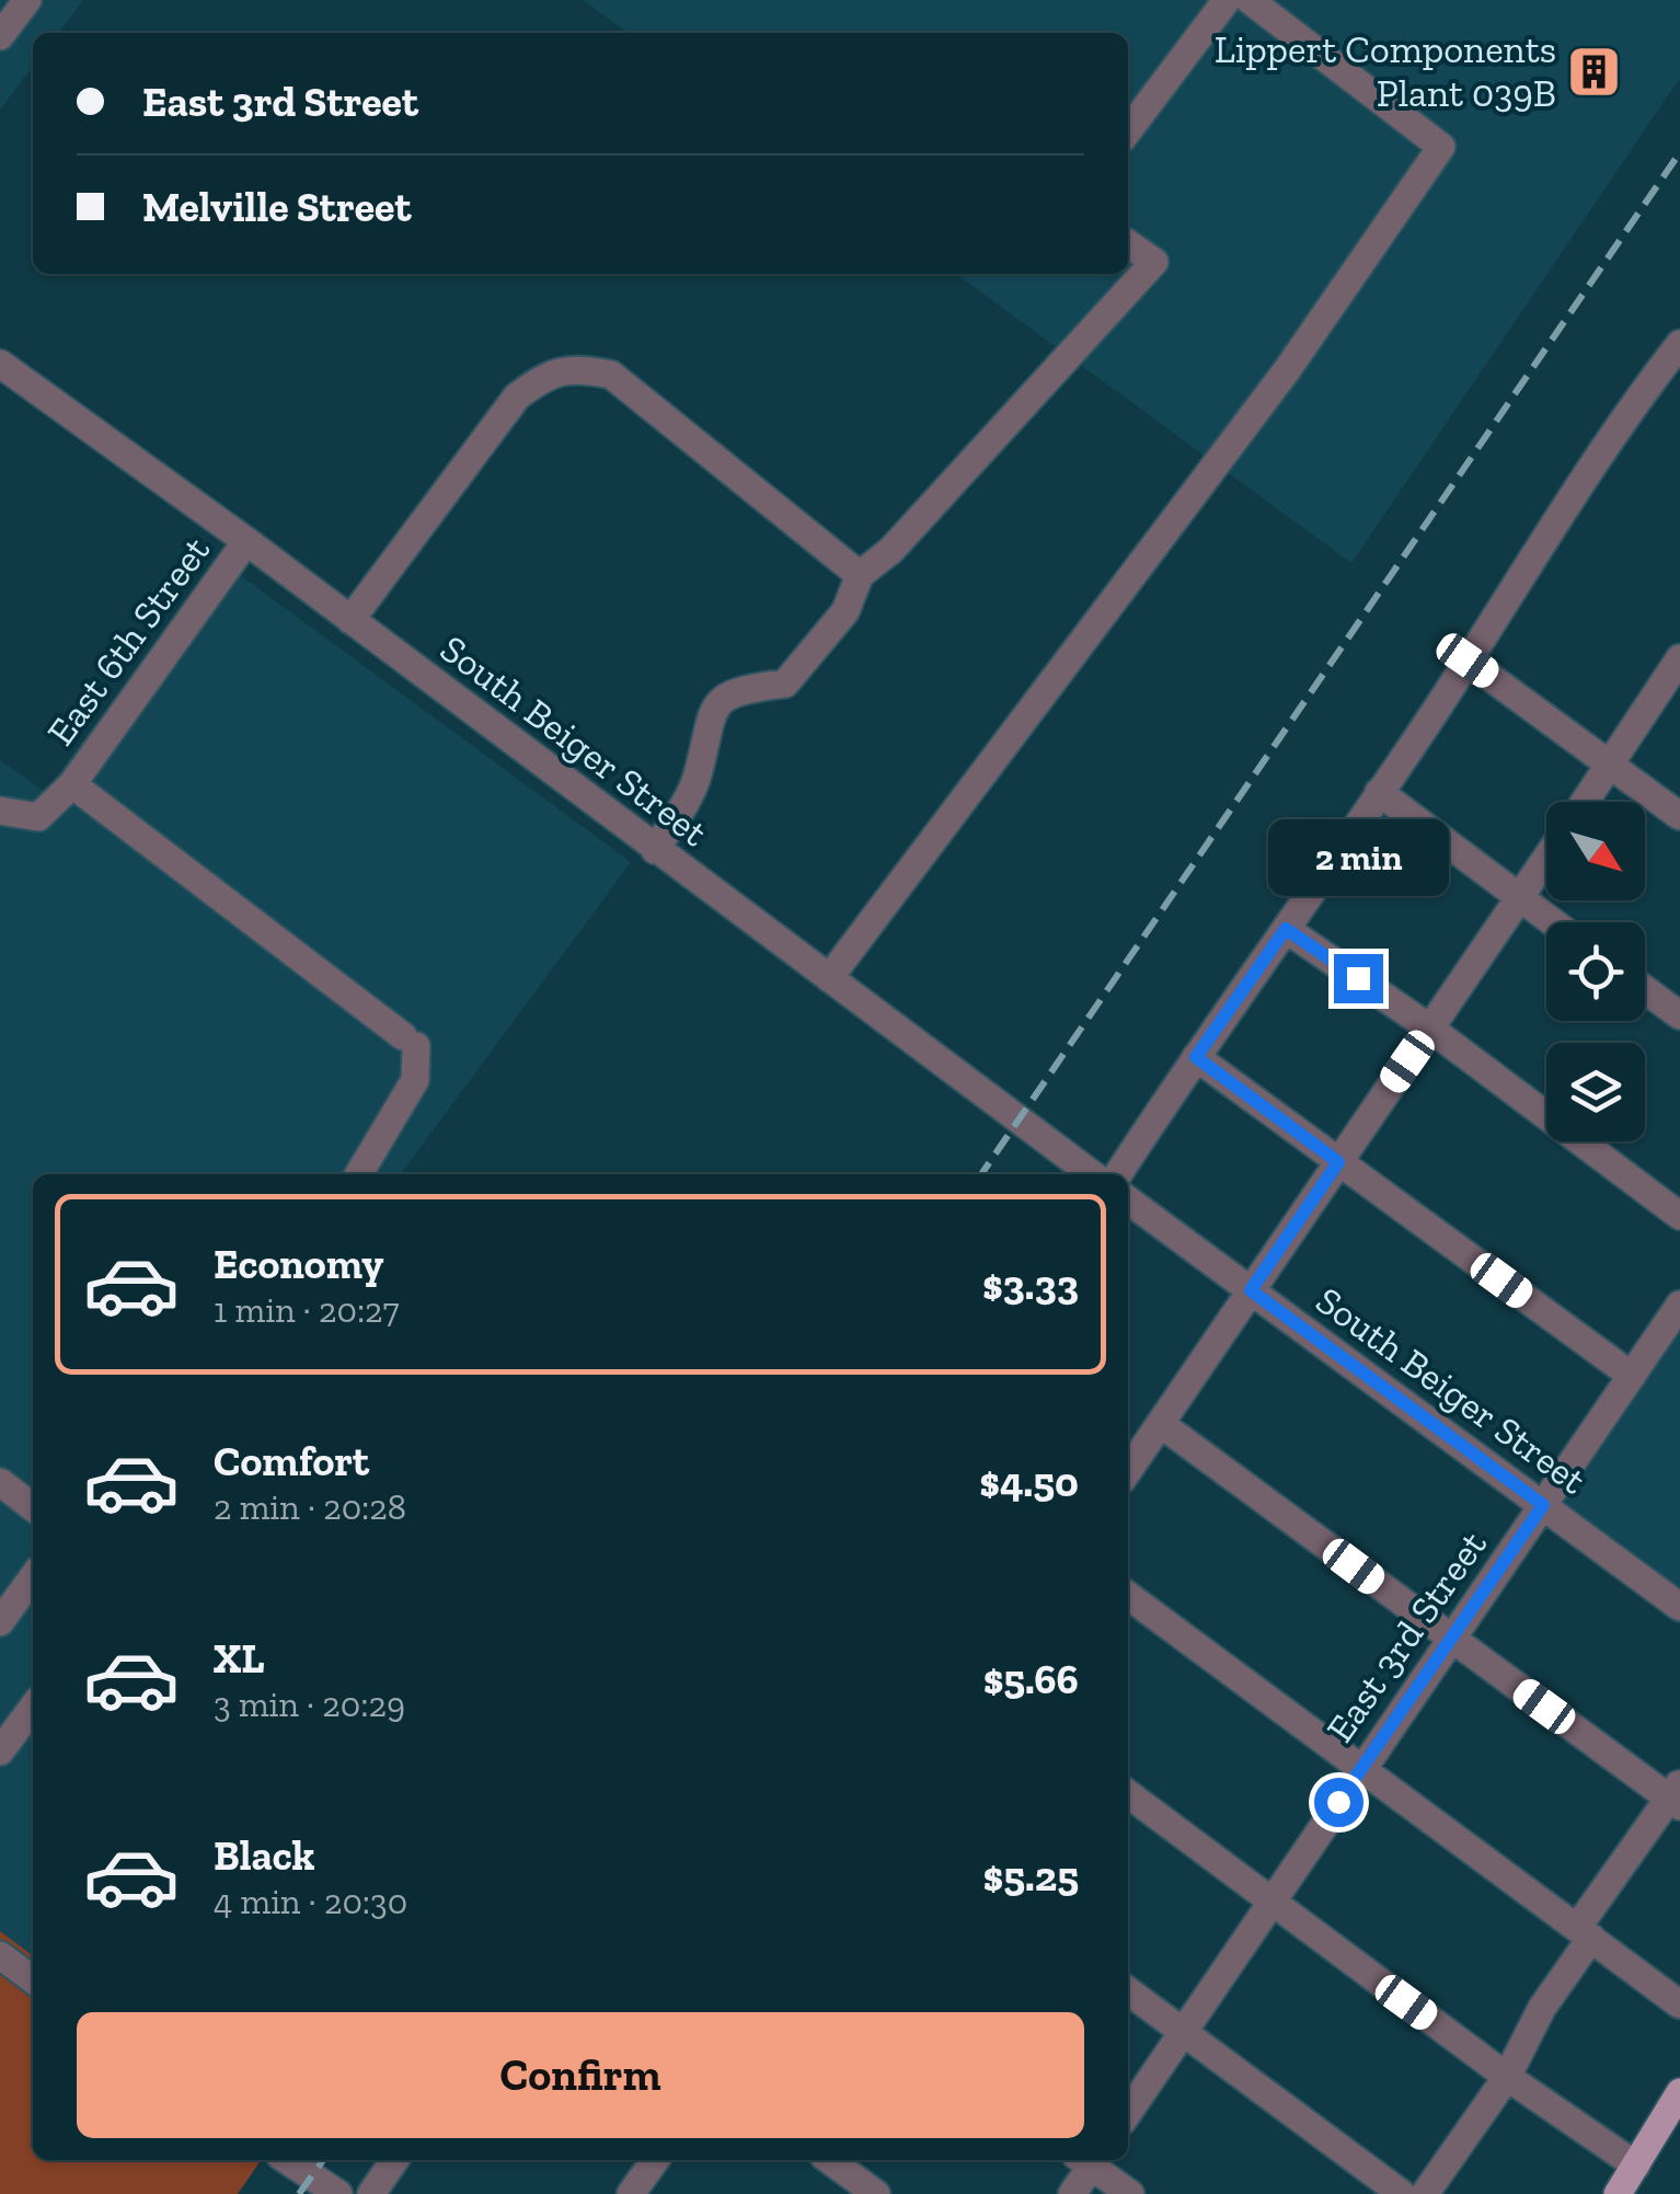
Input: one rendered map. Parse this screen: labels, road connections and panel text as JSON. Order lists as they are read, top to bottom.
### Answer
{
  "streets": {
    "street": ["East 6th Street", "South Beiger Street", "East 3rd Street"]
  },
  "crossings": [
    ["East 6th Street", "South Beiger Street"],
    ["South Beiger Street", "East 3rd Street"]
  ],
  "places": {
    "building": ["Lippert Components Plant 039B"]
  },
  "north": "bottom right",
  "page": {
    "banner": ["East 3rd Street", "Melville Street"],
    "bubble": "2 min",
    "list": [
      {
        "name": "Economy",
        "note": "1 min · 20:27",
        "value": "$3.33"
      },
      {
        "name": "Comfort",
        "note": "2 min · 20:28",
        "value": "$4.50"
      },
      {
        "name": "XL",
        "note": "3 min · 20:29",
        "value": "$5.66"
      },
      {
        "name": "Black",
        "note": "4 min · 20:30",
        "value": "$5.25"
      }
    ],
    "buttons": "Confirm"
  }
}
